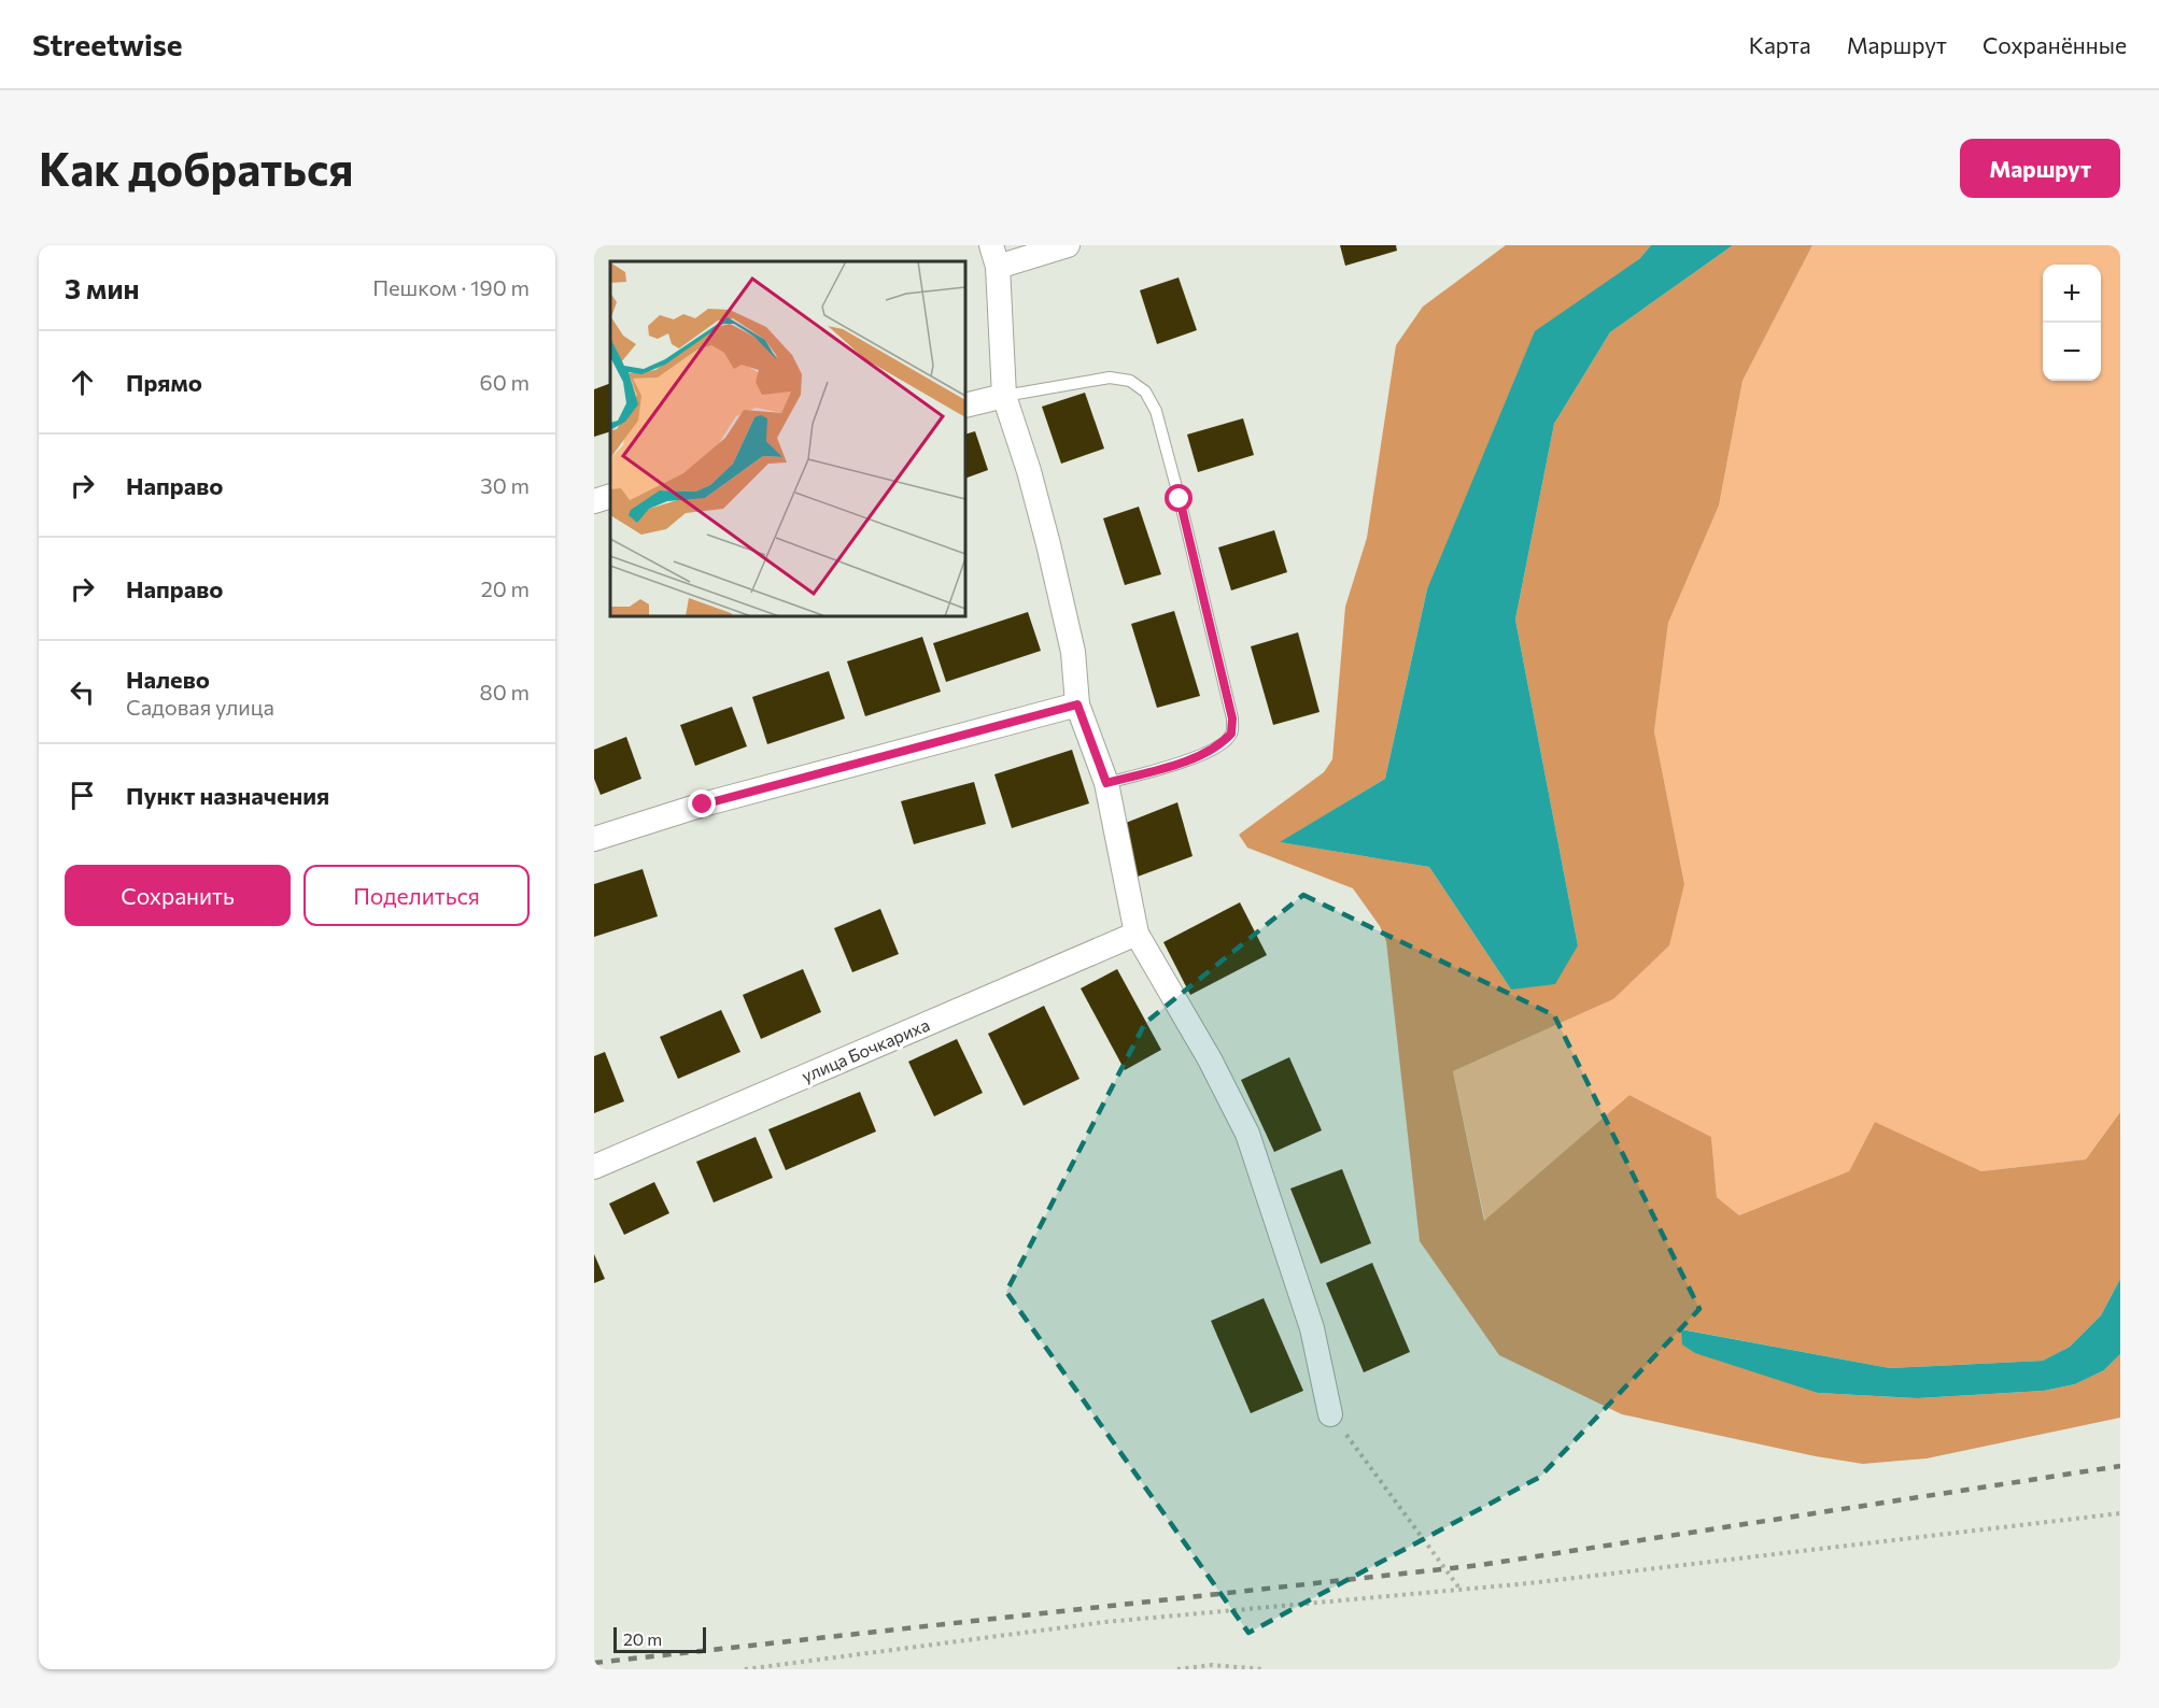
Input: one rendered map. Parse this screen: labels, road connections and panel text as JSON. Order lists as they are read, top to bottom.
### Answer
{
  "streets": {
    "street": ["улица Бочкариха"]
  },
  "scale_bar": "20 m",
  "page": {
    "header": "Streetwise",
    "nav": ["Карта", "Маршрут", "Сохранённые"],
    "buttons": [
      "Маршрут",
      ["Сохранить", "Поделиться"]
    ],
    "title": "Как добраться",
    "heading": ["3 мин", "Пешком · 190 m"],
    "map_buttons": ["+", "−"],
    "list": [
      ["Прямо", "60 m"],
      ["Направо", "30 m"],
      ["Направо", "20 m"],
      ["Налево", "Садовая улица", "80 m"],
      "Пункт назначения"
    ],
    "scale": "20 m"
  }
}
